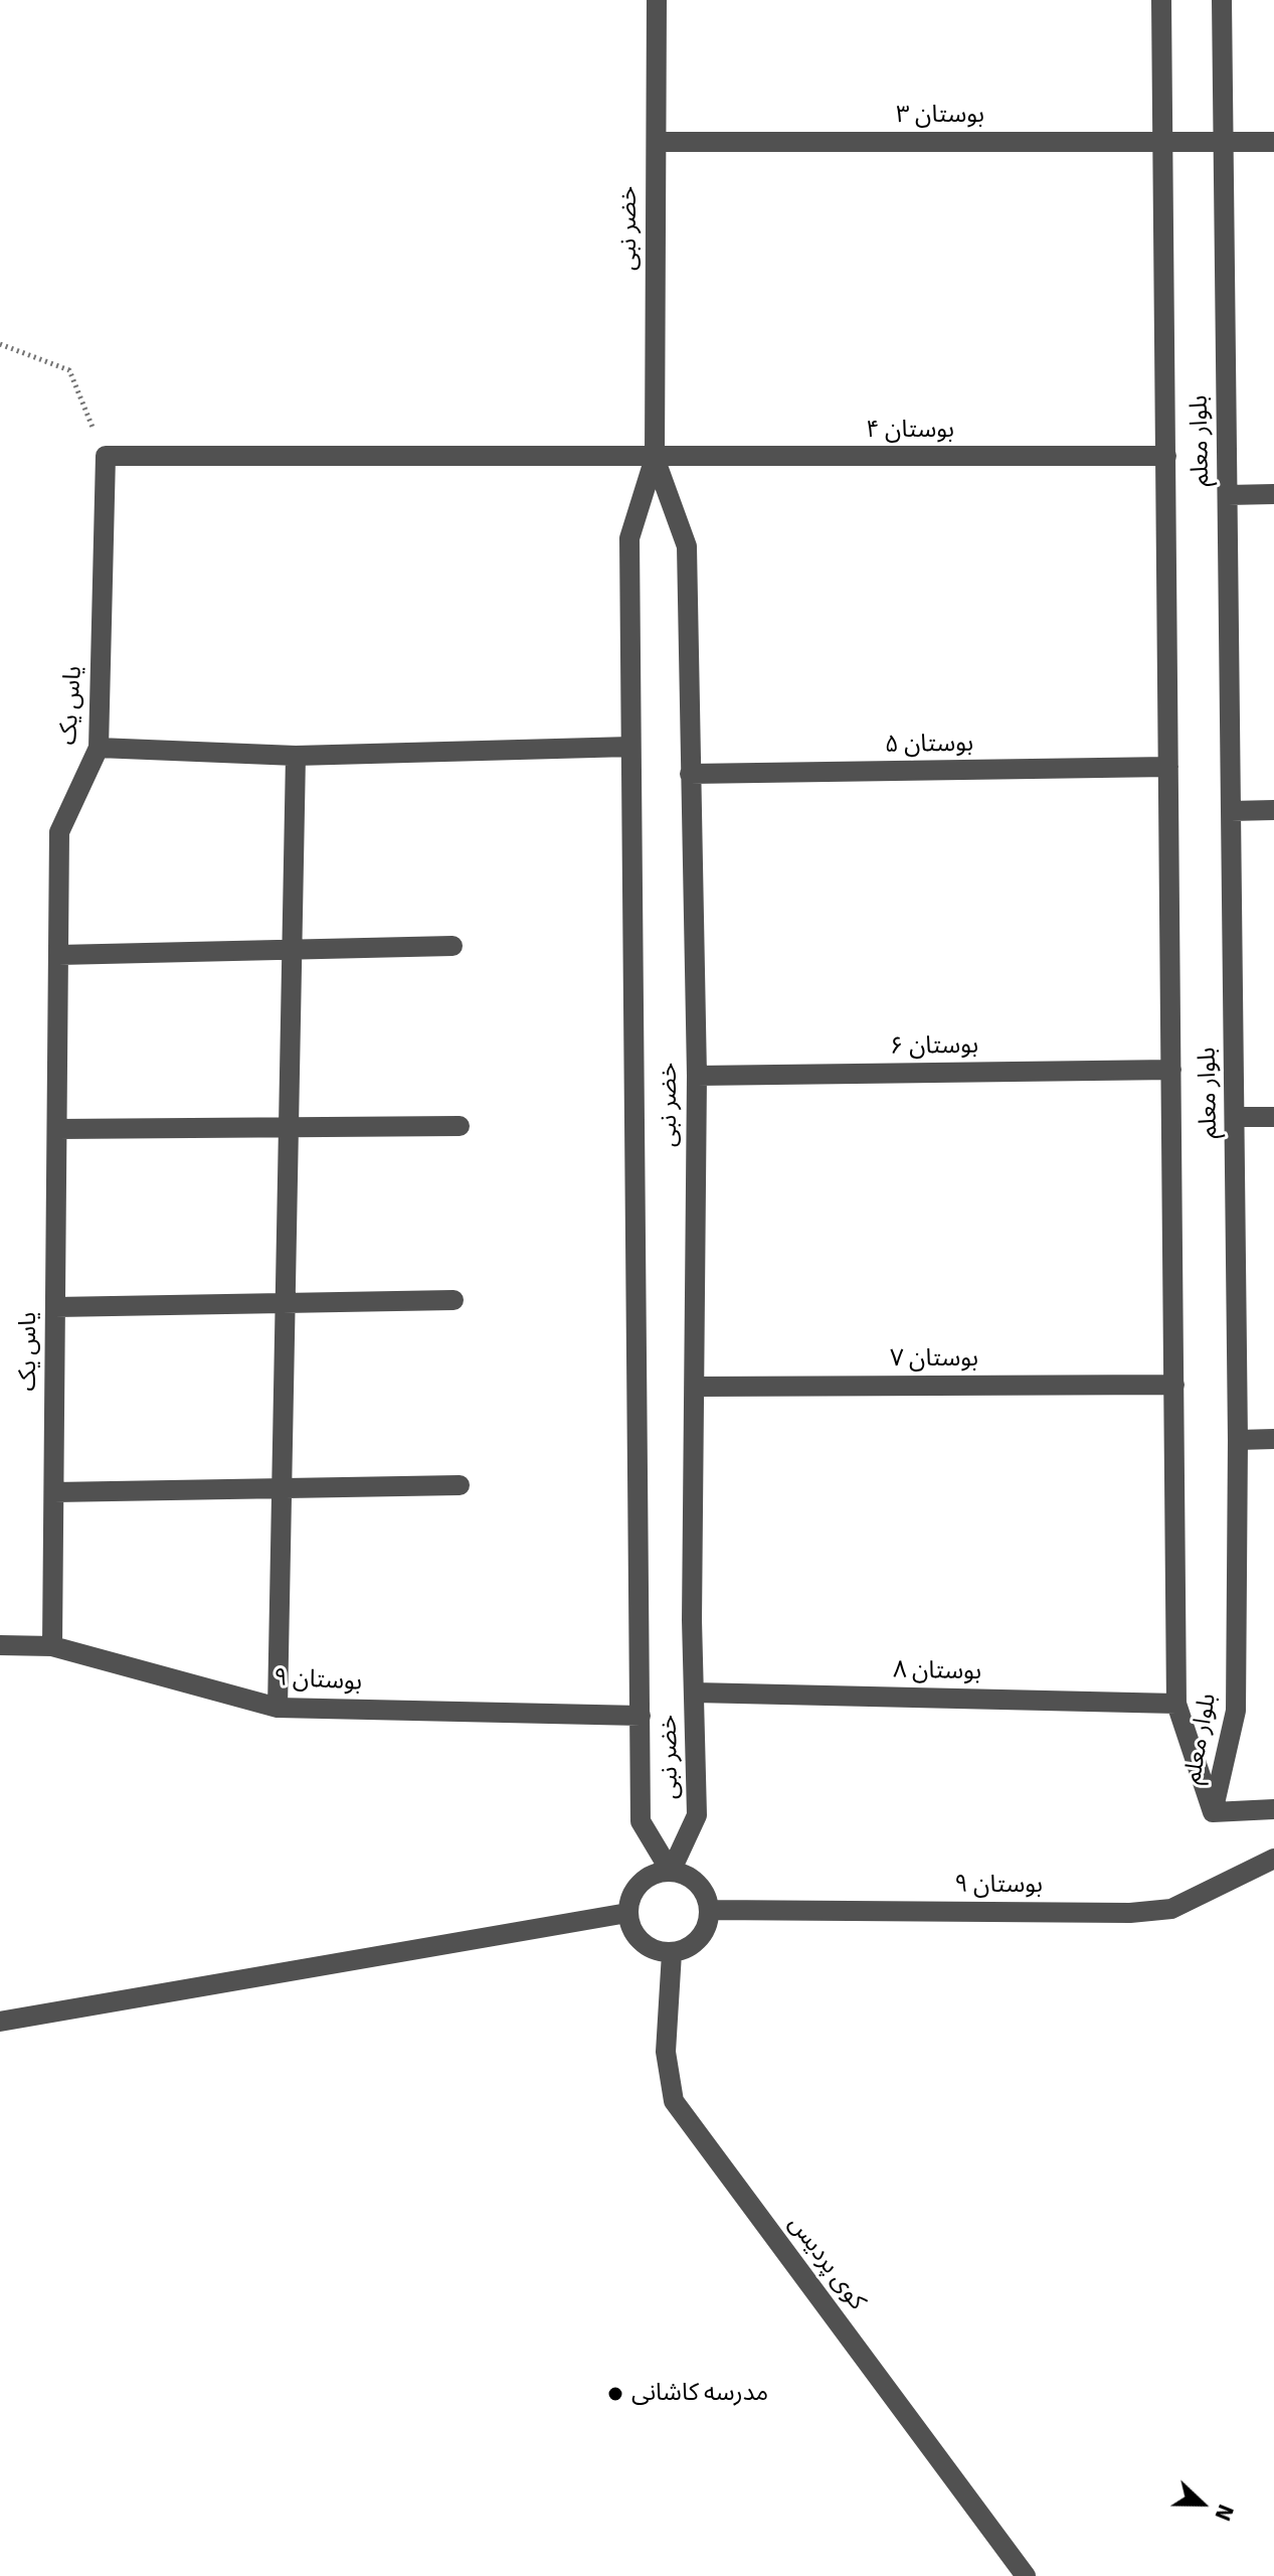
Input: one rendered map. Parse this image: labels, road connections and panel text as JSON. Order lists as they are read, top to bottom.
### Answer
{
  "streets": {
    "street": [
      "بوستان ۳",
      "خضر نبی",
      "بوستان ۴",
      "بلوار معلم",
      "یاس یک",
      "بوستان ۵",
      "بوستان ۶",
      "بوستان ۷",
      "بوستان ۸",
      "بوستان ۹",
      "کوی پردیس"
    ]
  },
  "crossings": [
    ["بوستان ۳", "خضر نبی"],
    ["بوستان ۳", "بلوار معلم"],
    ["خضر نبی", "بوستان ۴"],
    ["خضر نبی", "بوستان ۵"],
    ["خضر نبی", "بوستان ۶"],
    ["خضر نبی", "بوستان ۷"],
    ["خضر نبی", "بوستان ۸"],
    ["خضر نبی", "بوستان ۹"],
    ["خضر نبی", "کوی پردیس"],
    ["بوستان ۴", "بلوار معلم"],
    ["بلوار معلم", "بوستان ۵"],
    ["بلوار معلم", "بوستان ۶"],
    ["بلوار معلم", "بوستان ۷"],
    ["بلوار معلم", "بوستان ۸"],
    ["یاس یک", "بوستان ۹"],
    ["بوستان ۹", "کوی پردیس"]
  ],
  "places": ["مدرسه کاشانی"],
  "north": "right"
}
